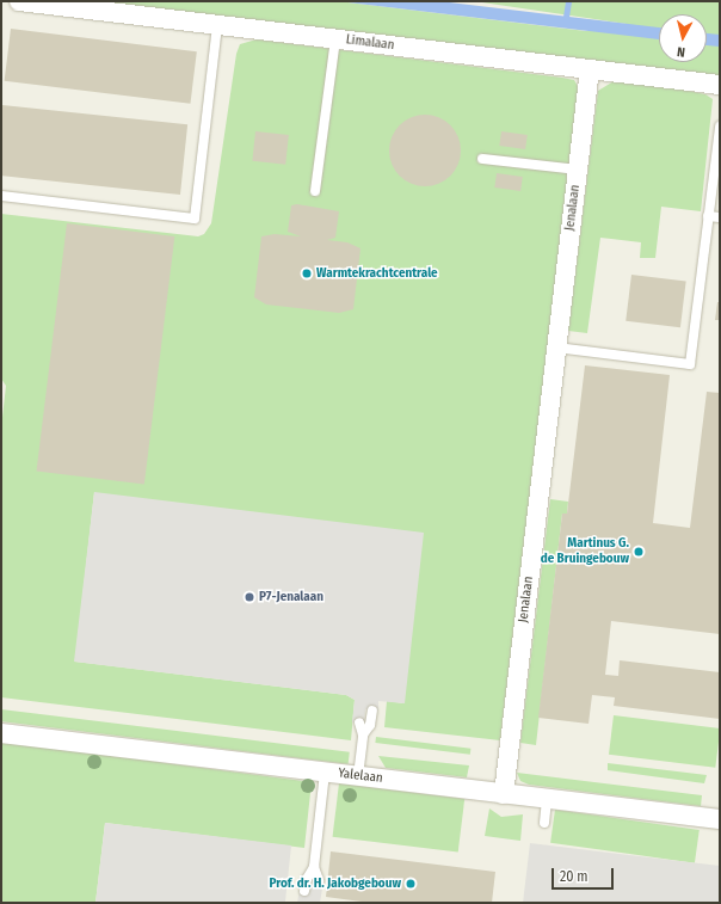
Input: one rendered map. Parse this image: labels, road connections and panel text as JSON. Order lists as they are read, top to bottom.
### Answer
{
  "streets": {
    "street": ["Limalaan", "Jenalaan", "Yalelaan"]
  },
  "crossings": [
    ["Limalaan", "Jenalaan"],
    ["Jenalaan", "Yalelaan"]
  ],
  "places": [
    "Warmtekrachtcentrale",
    "Martinus G. de Bruingebouw",
    "P7-Jenalaan",
    "Prof. dr. H. Jakobgebouw"
  ],
  "scale_bar": "20 m",
  "north": "bottom"
}
